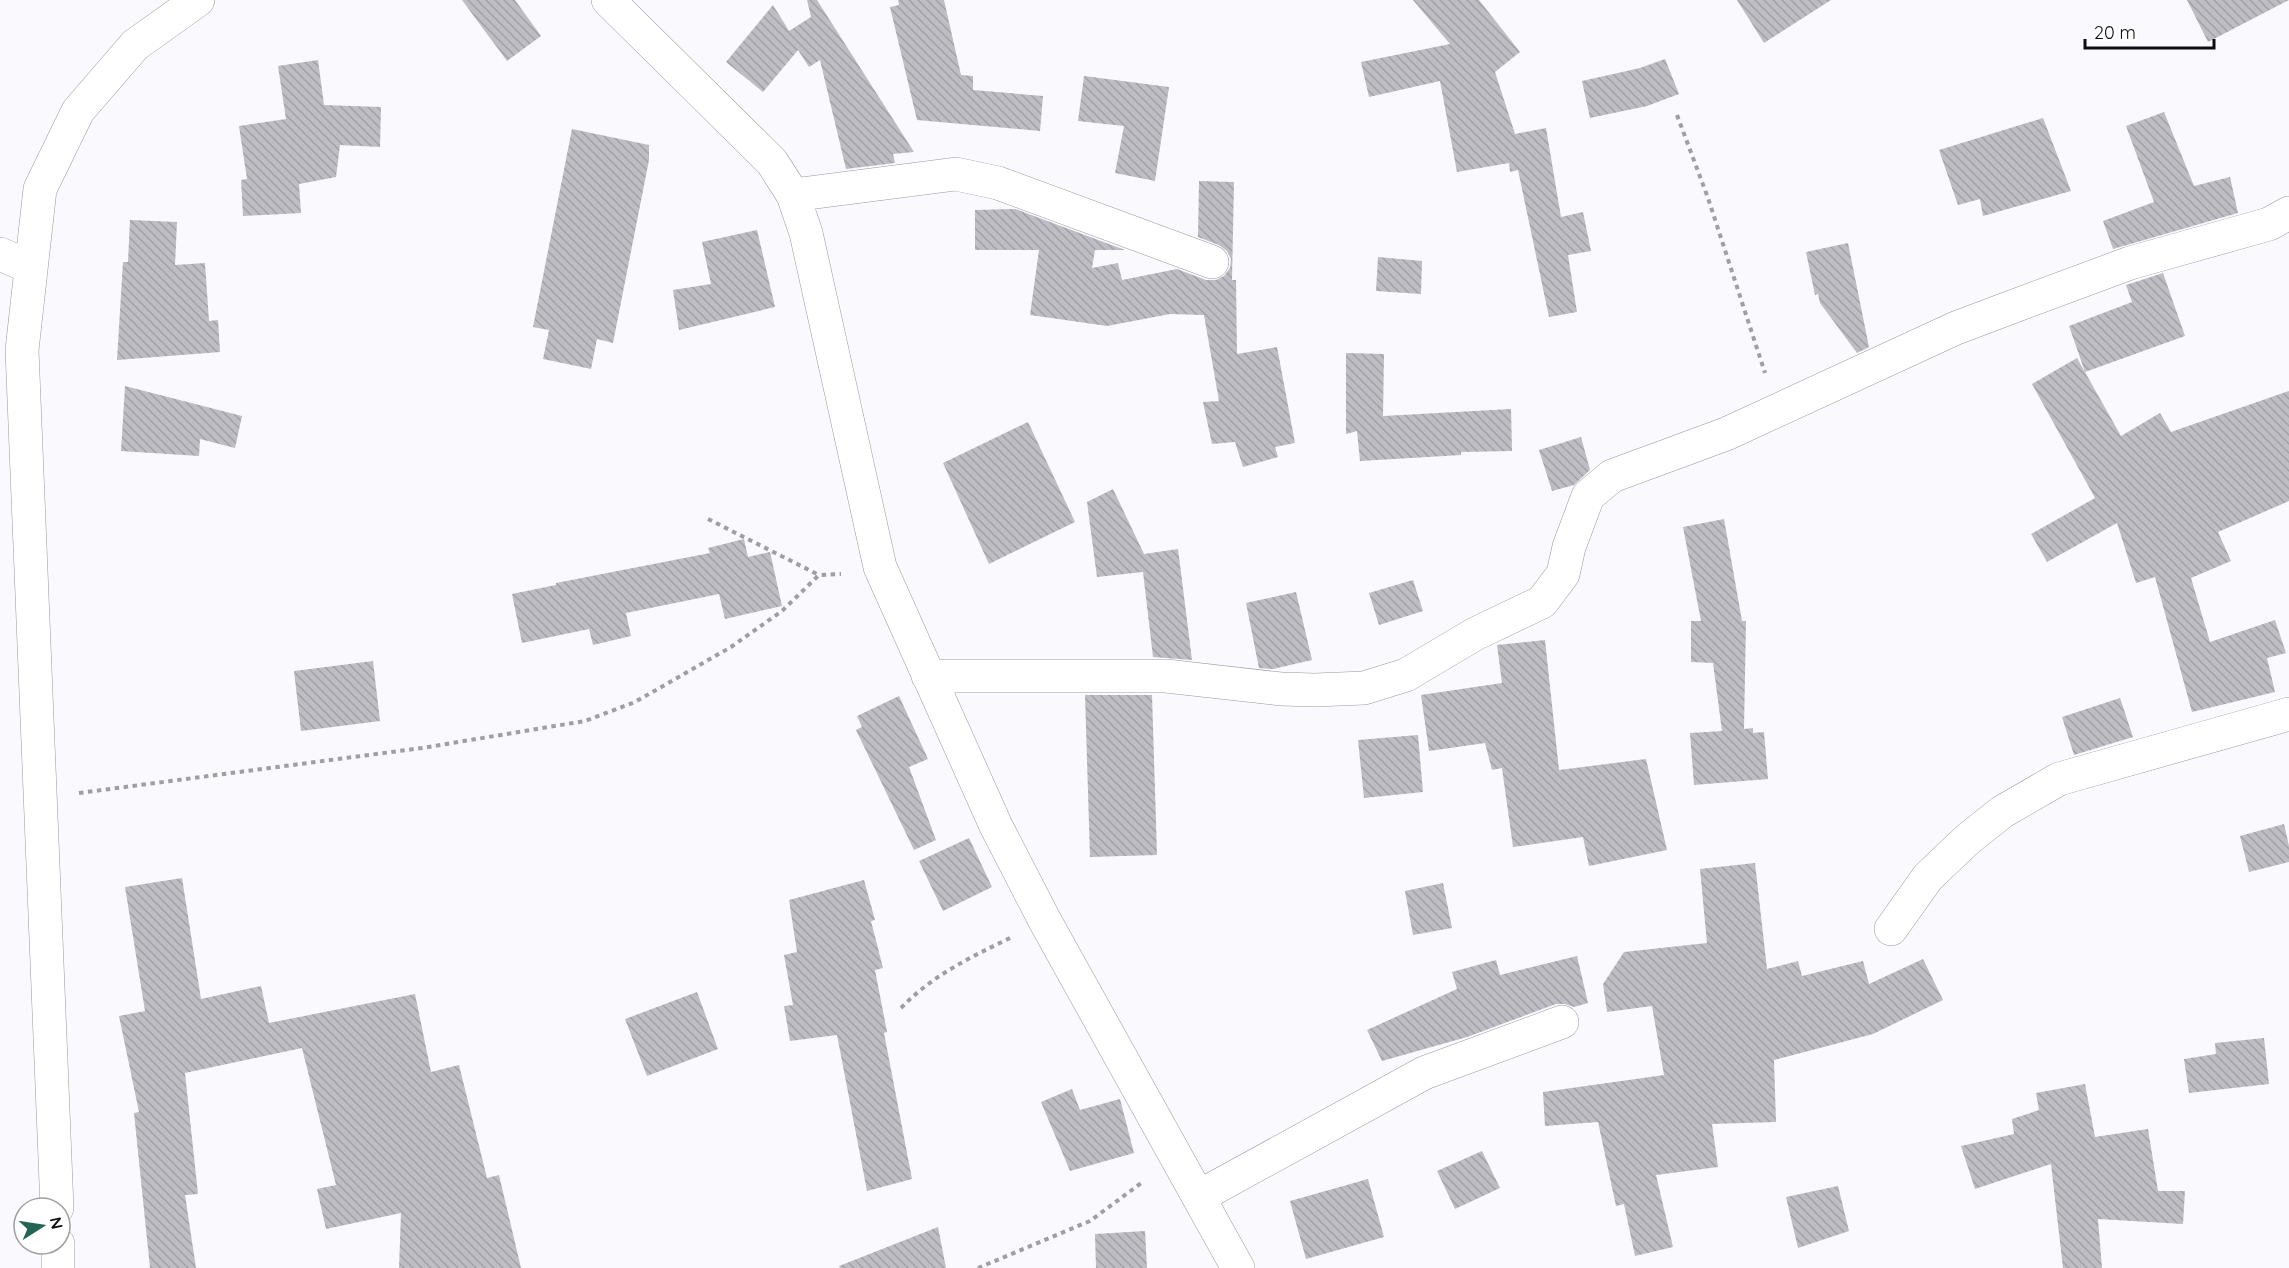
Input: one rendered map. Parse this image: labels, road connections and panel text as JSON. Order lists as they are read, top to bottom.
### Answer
{
  "scale_bar": "20 m",
  "north": "right"
}
